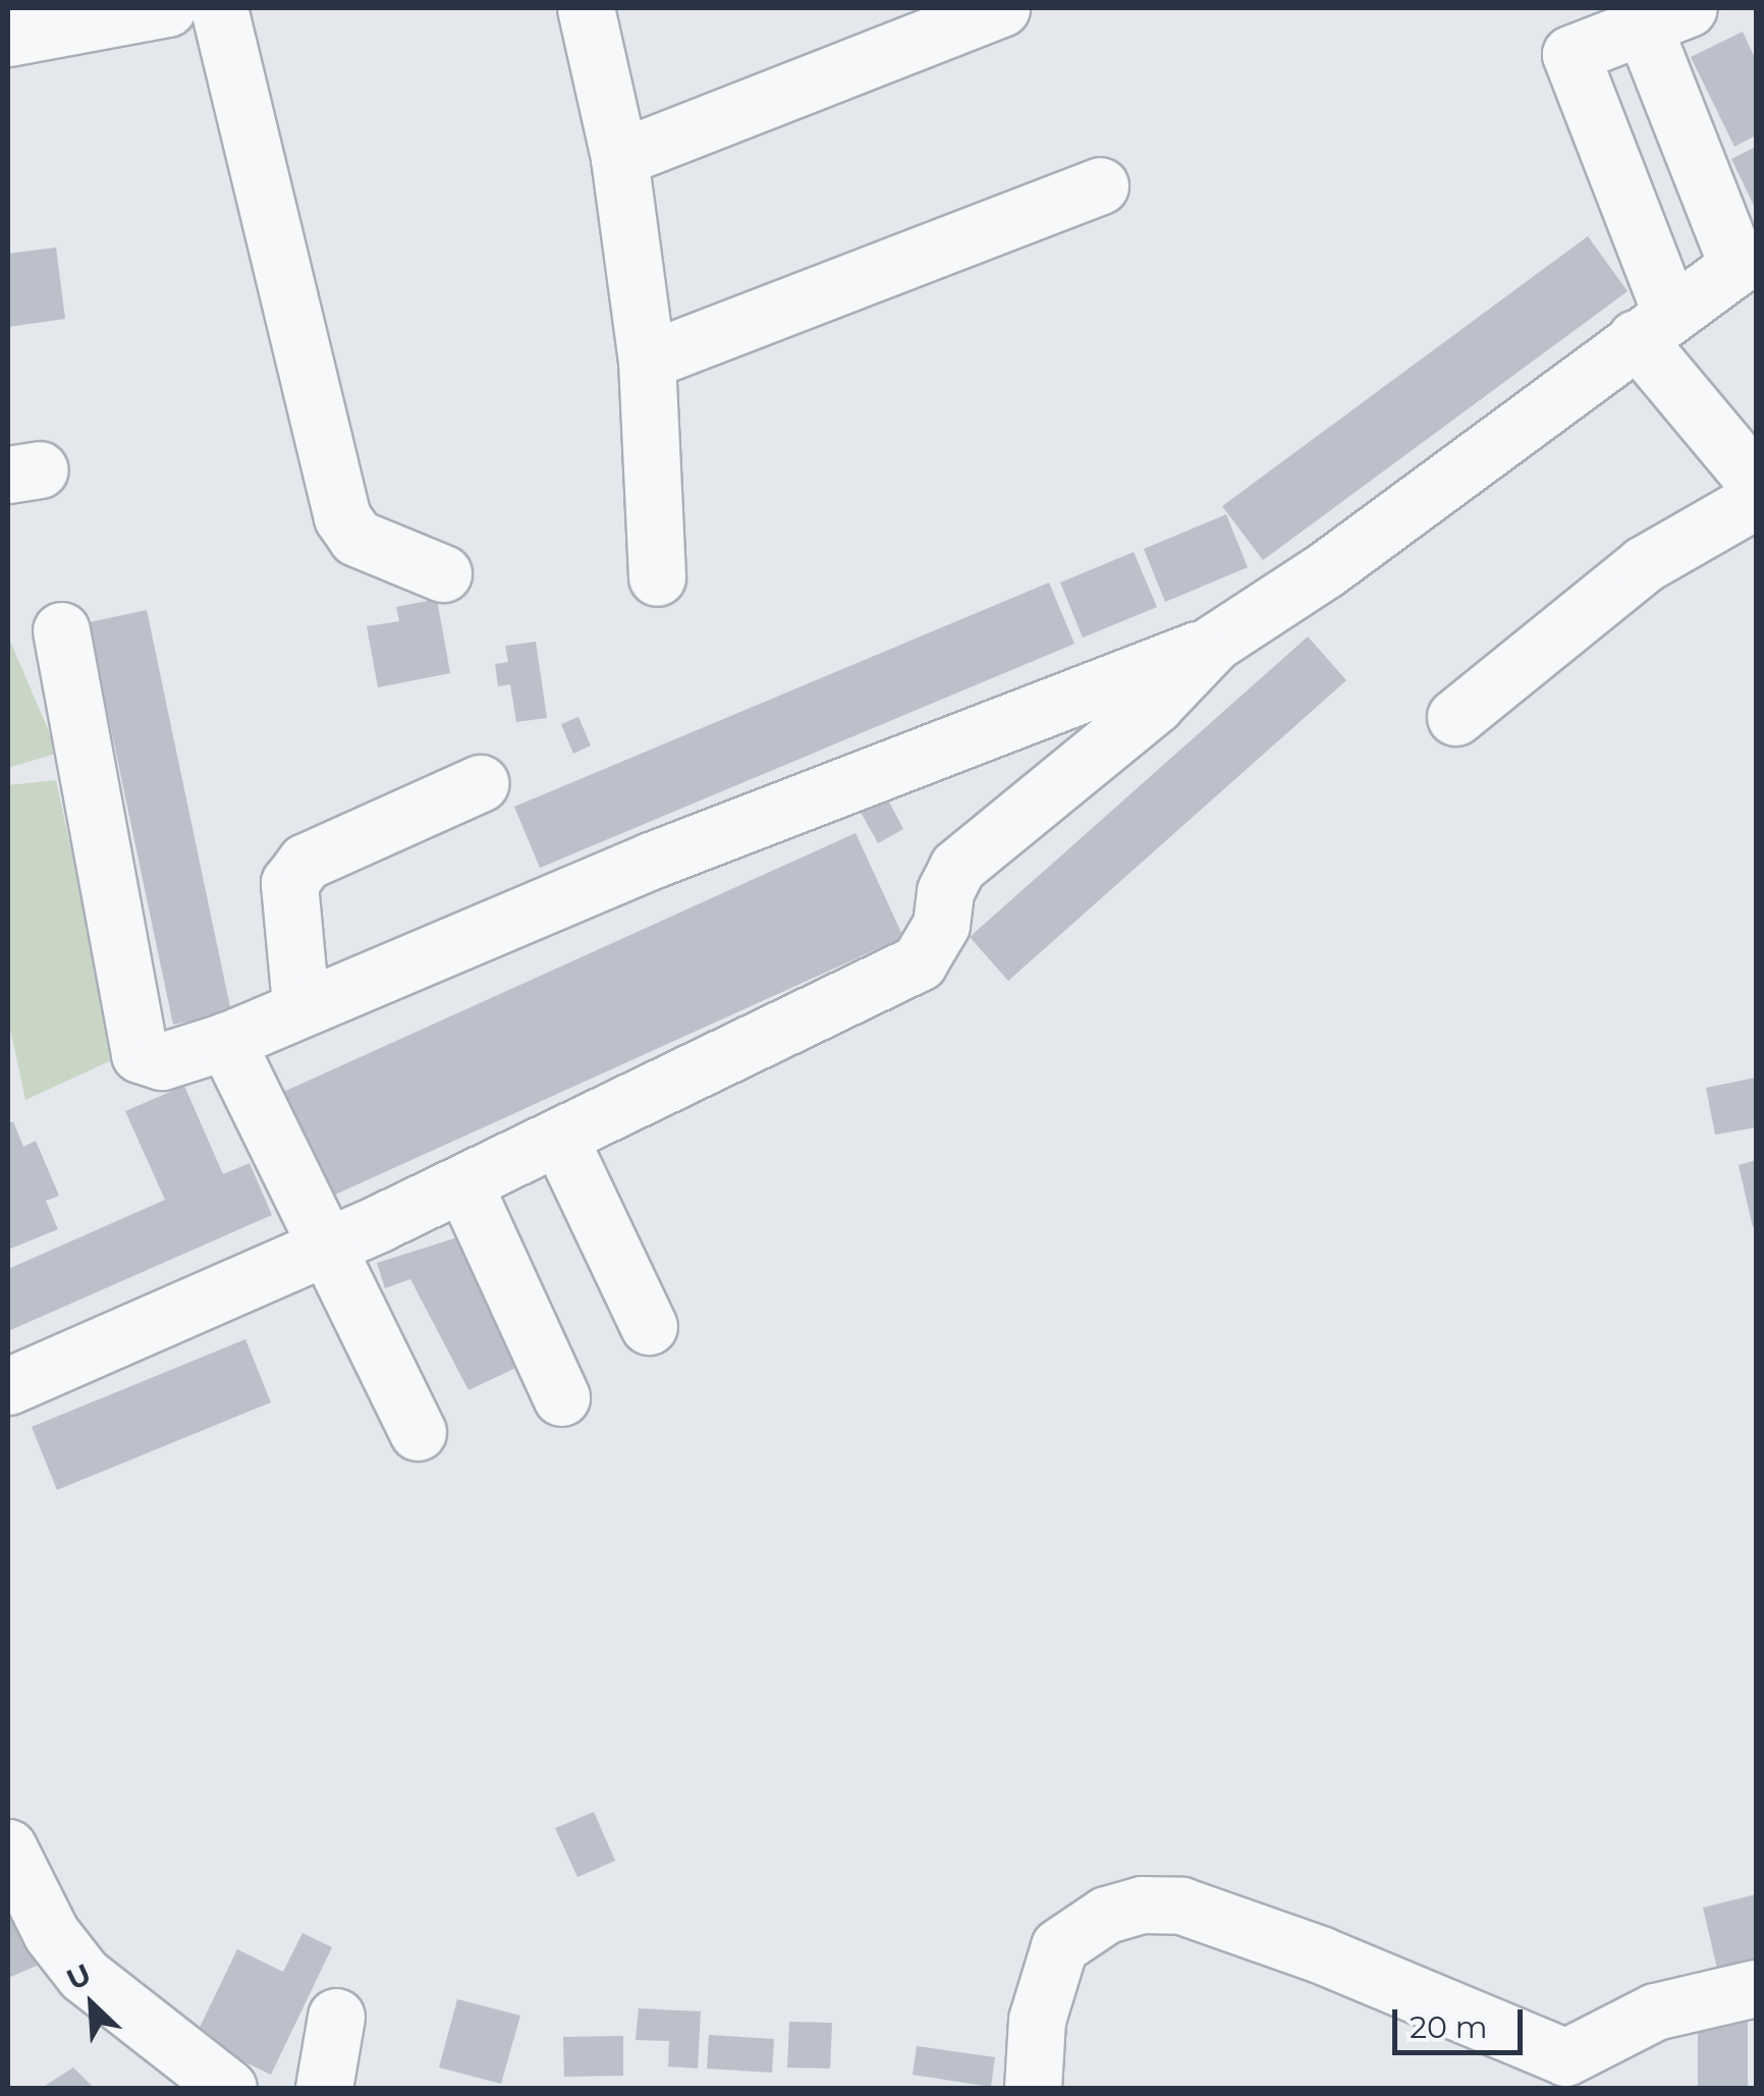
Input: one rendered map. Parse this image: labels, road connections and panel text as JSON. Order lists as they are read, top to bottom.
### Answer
{
  "scale_bar": "20 m",
  "north": "top left"
}
